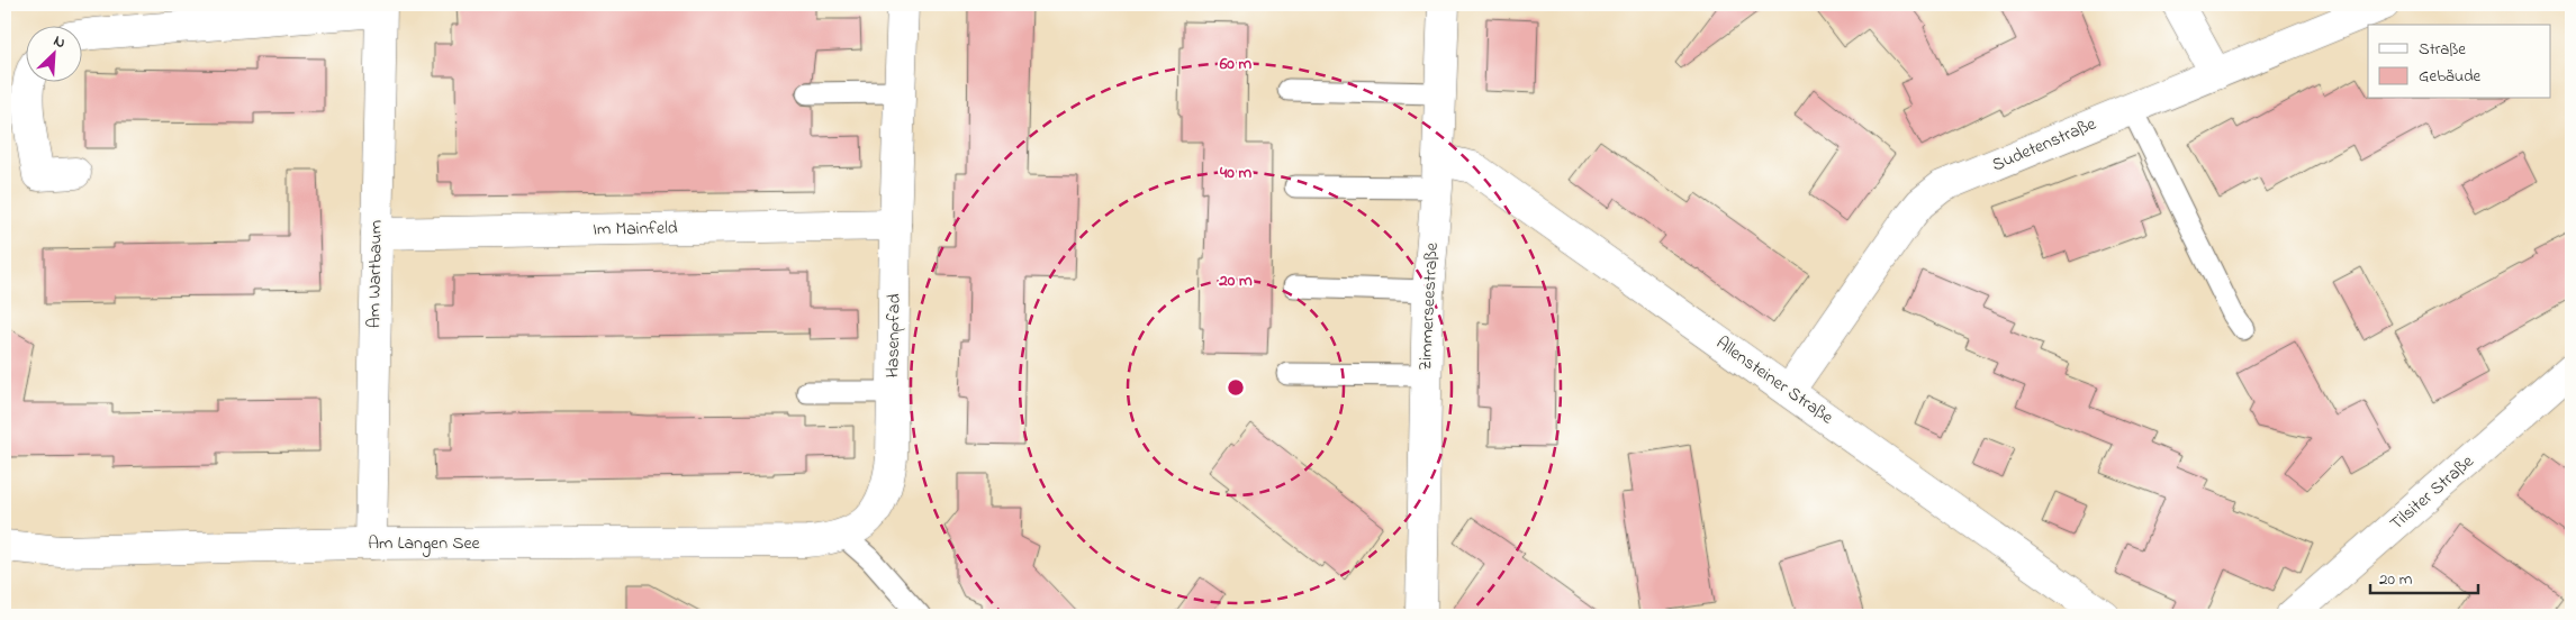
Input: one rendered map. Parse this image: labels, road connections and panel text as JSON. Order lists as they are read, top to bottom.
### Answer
{
  "streets": {
    "street": [
      "Sudetenstraße",
      "Im Mainfeld",
      "Am Wartbaum",
      "Zimmerseestraße",
      "Hasenpfad",
      "Allensteiner Straße",
      "Tilsiter Straße",
      "Am Langen See"
    ]
  },
  "crossings": [
    ["Sudetenstraße", "Allensteiner Straße"],
    ["Im Mainfeld", "Am Wartbaum"],
    ["Im Mainfeld", "Hasenpfad"],
    ["Am Wartbaum", "Am Langen See"],
    ["Zimmerseestraße", "Allensteiner Straße"],
    ["Hasenpfad", "Am Langen See"]
  ],
  "legend": ["Straße", "Gebäude"],
  "scale_bar": "20 m",
  "north": "top right",
  "rings": ["60 m", "40 m", "20 m"]
}
